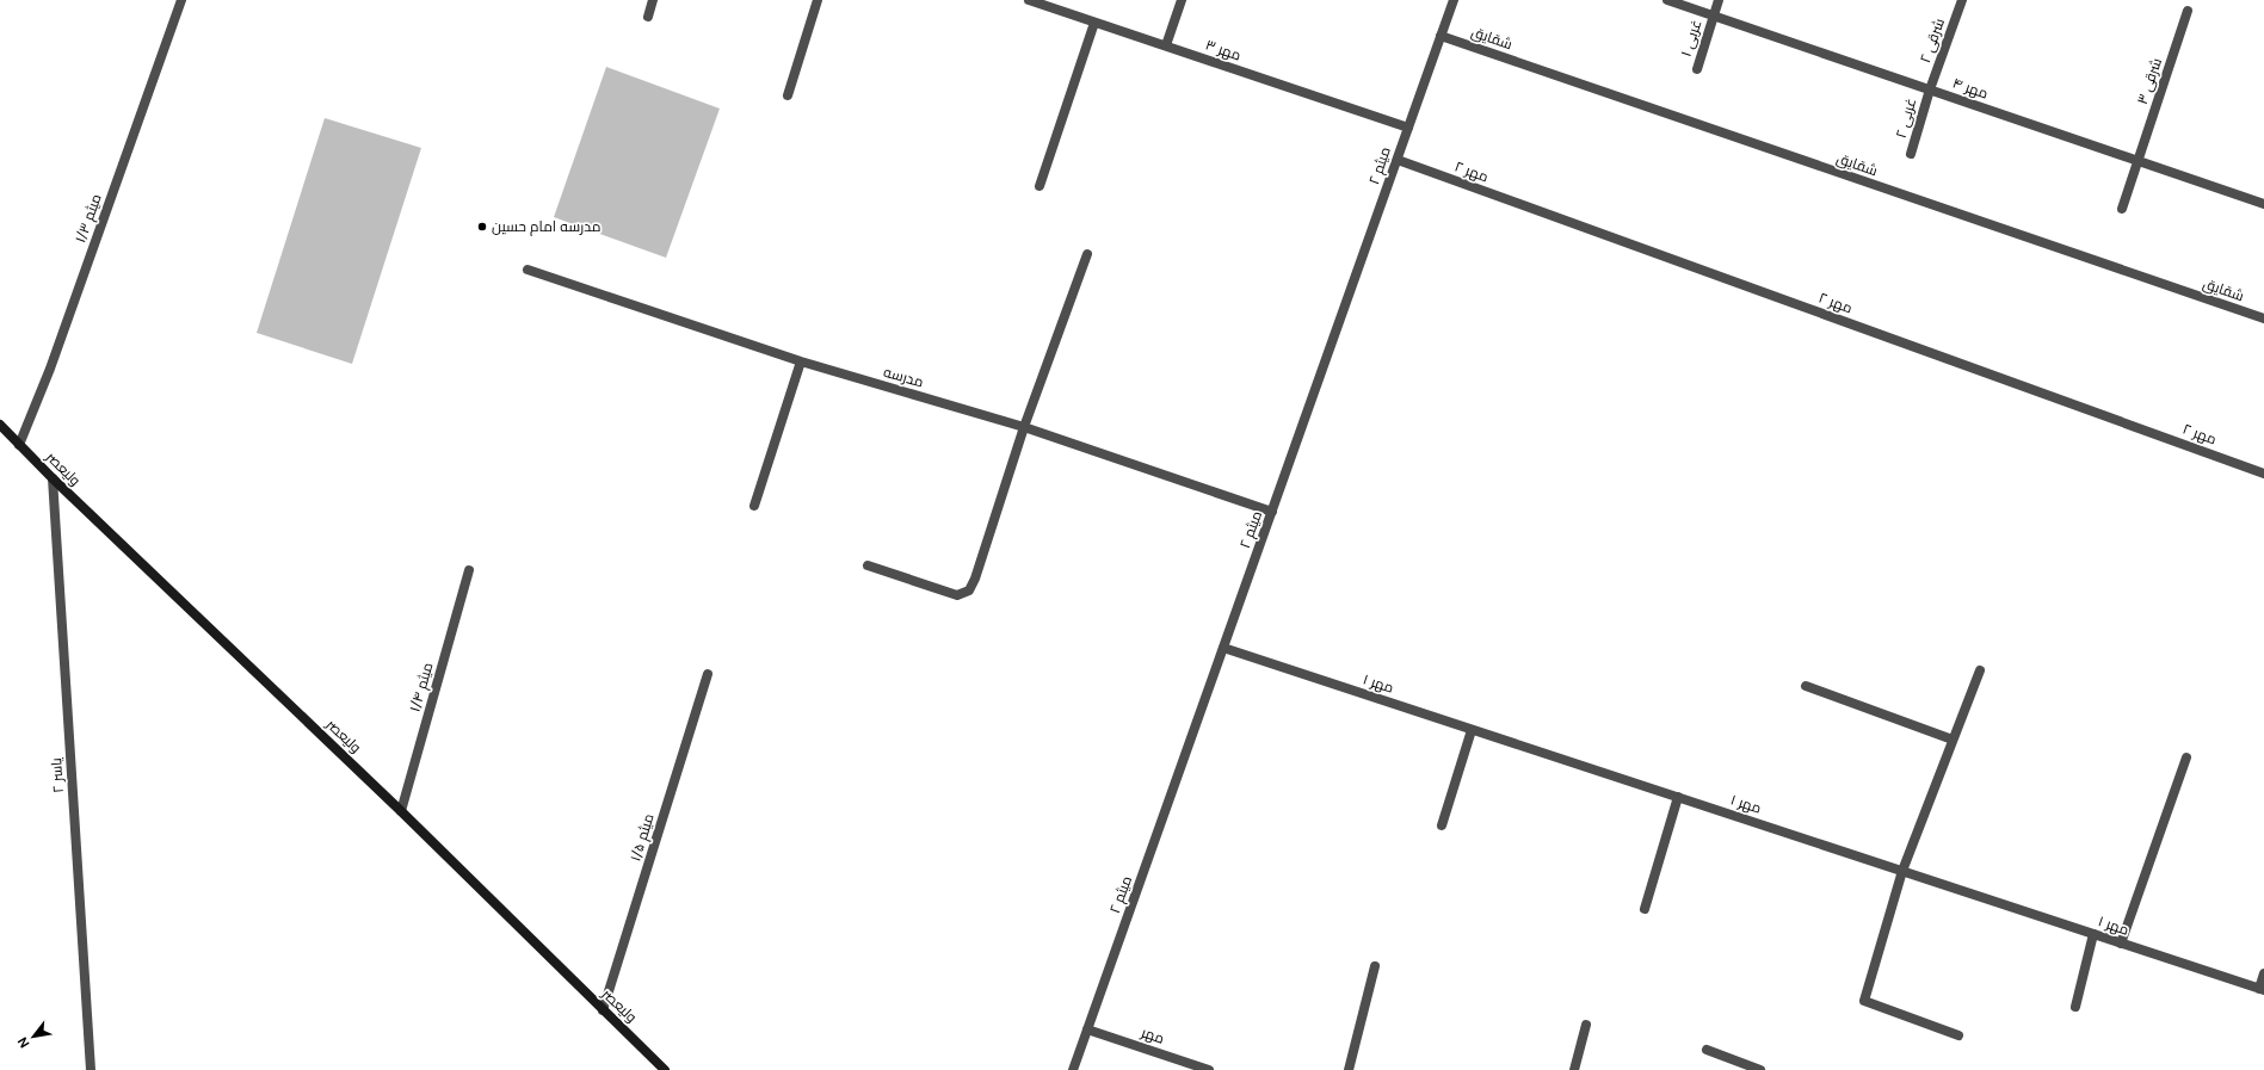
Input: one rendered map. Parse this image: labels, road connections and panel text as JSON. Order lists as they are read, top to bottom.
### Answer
{
  "streets": {
    "main road": ["ولیعصر"],
    "street": [
      "شقایق",
      "۱ غربی",
      "۲ شرقی",
      "مهر ۳",
      "۳ شرقی",
      "مهر ۴",
      "۲ غربی",
      "میثم ۲",
      "مهر ۲",
      "میثم ۱/۳",
      "مدرسه",
      "مهر ۱",
      "میثم ۱/۴",
      "یاسر ۲",
      "میثم ۱/۵",
      "مهر"
    ]
  },
  "crossings": [
    ["شقایق", "میثم ۲"],
    ["۱ غربی", "مهر ۴"],
    ["۲ شرقی", "مهر ۴"],
    ["۲ شرقی", "۲ غربی"],
    ["مهر ۳", "میثم ۲"],
    ["۳ شرقی", "مهر ۴"],
    ["مهر ۴", "۲ غربی"],
    ["میثم ۲", "مهر ۲"],
    ["میثم ۲", "مدرسه"],
    ["میثم ۲", "مهر ۱"],
    ["میثم ۲", "مهر"],
    ["میثم ۱/۳", "ولیعصر"],
    ["ولیعصر", "میثم ۱/۴"],
    ["ولیعصر", "یاسر ۲"],
    ["ولیعصر", "میثم ۱/۵"]
  ],
  "places": ["مدرسه امام حسین"],
  "north": "bottom left"
}
